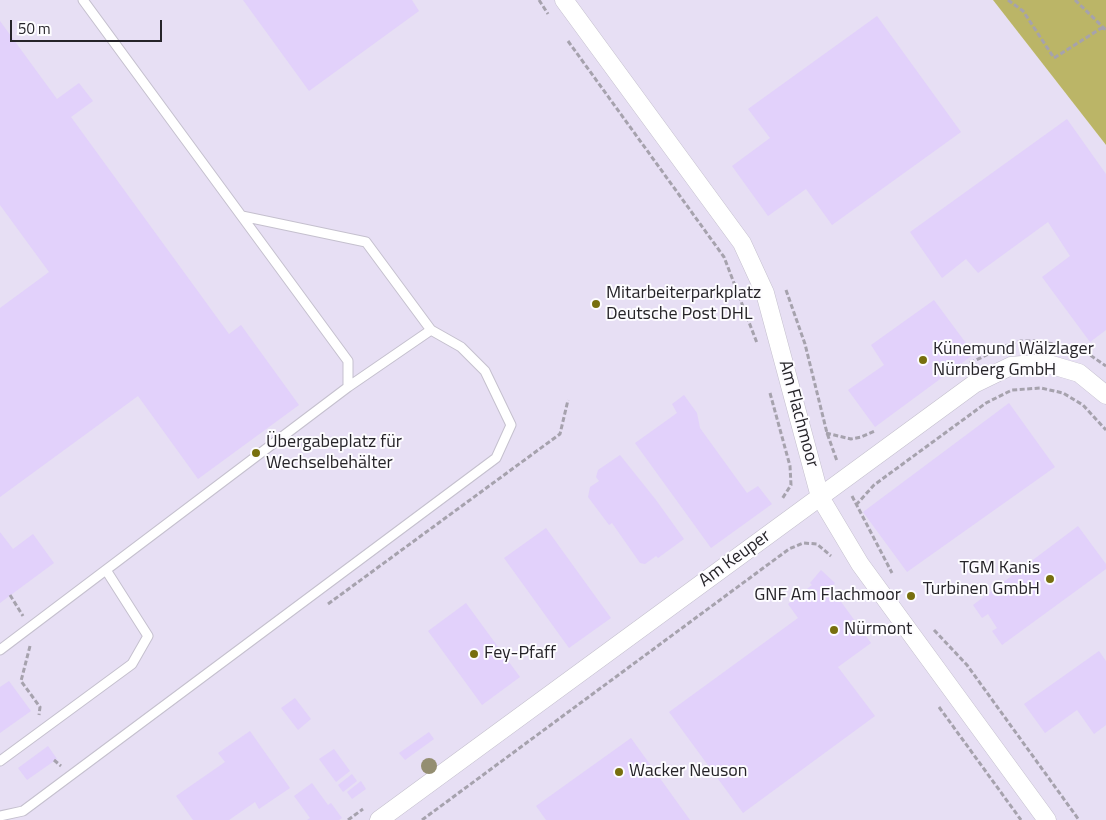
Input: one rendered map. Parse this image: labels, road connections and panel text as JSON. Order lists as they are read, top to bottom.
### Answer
{
  "streets": {
    "street": ["Am Flachmoor", "Am Keuper"]
  },
  "crossings": [
    ["Am Flachmoor", "Am Keuper"]
  ],
  "places": [
    "Mitarbeiterparkplatz Deutsche Post DHL",
    "Künemund Wälzlager Nürnberg GmbH",
    "Übergabeplatz für Wechselbehälter",
    "TGM Kanis Turbinen GmbH",
    "GNF Am Flachmoor",
    "Nürmont",
    "Fey-Pfaff",
    "Wacker Neuson"
  ],
  "scale_bar": "50 m"
}
